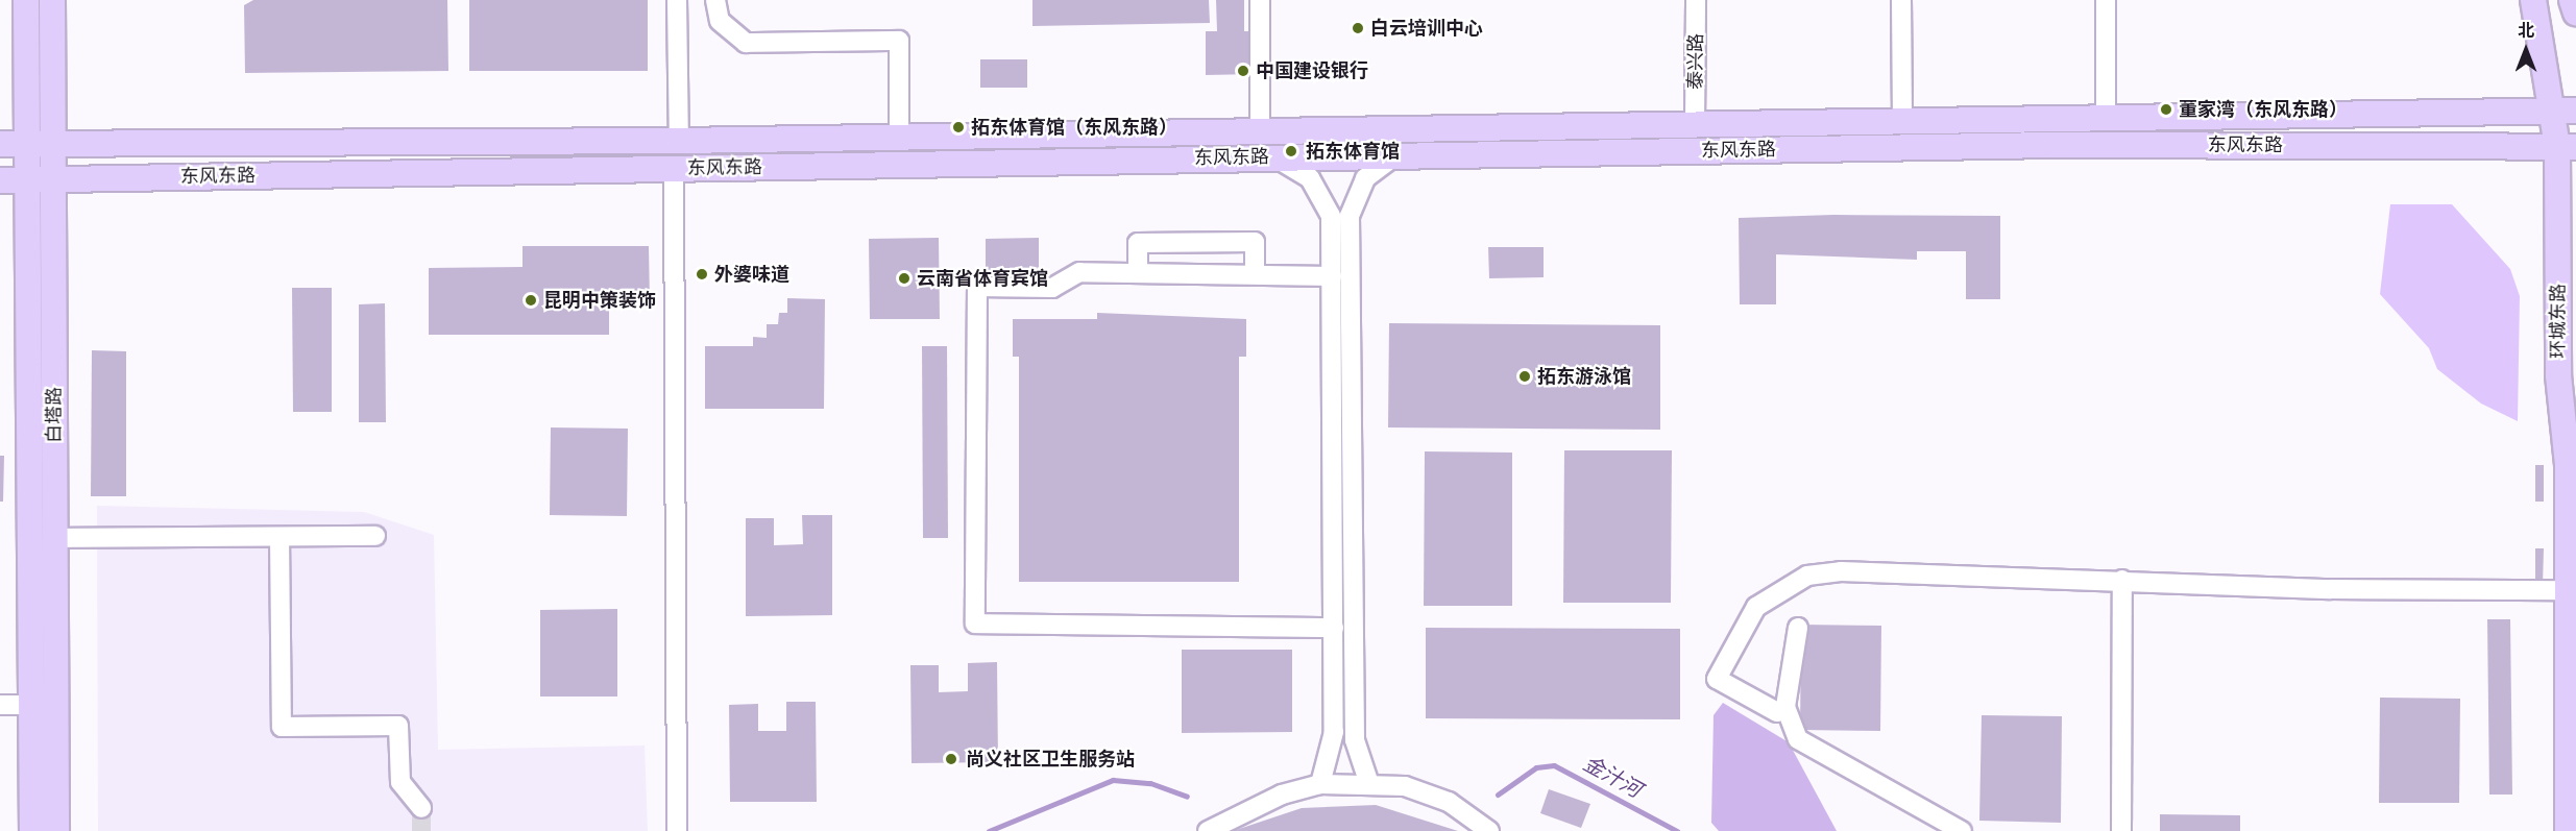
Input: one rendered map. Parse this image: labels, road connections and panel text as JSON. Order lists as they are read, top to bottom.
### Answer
{
  "streets": {
    "main road": ["东风东路", "环城东路", "白塔路"],
    "street": ["泰兴路"]
  },
  "crossings": [
    ["泰兴路", "东风东路"],
    ["东风东路", "环城东路"],
    ["东风东路", "白塔路"]
  ],
  "water": ["金汁河"],
  "places": [
    "白云培训中心",
    "中国建设银行",
    "董家湾（东风东路）",
    "拓东体育馆（东风东路）",
    "拓东体育馆",
    "外婆味道",
    "云南省体育宾馆",
    "昆明中策装饰",
    "拓东游泳馆",
    "尚义社区卫生服务站"
  ],
  "north": "top"
}
